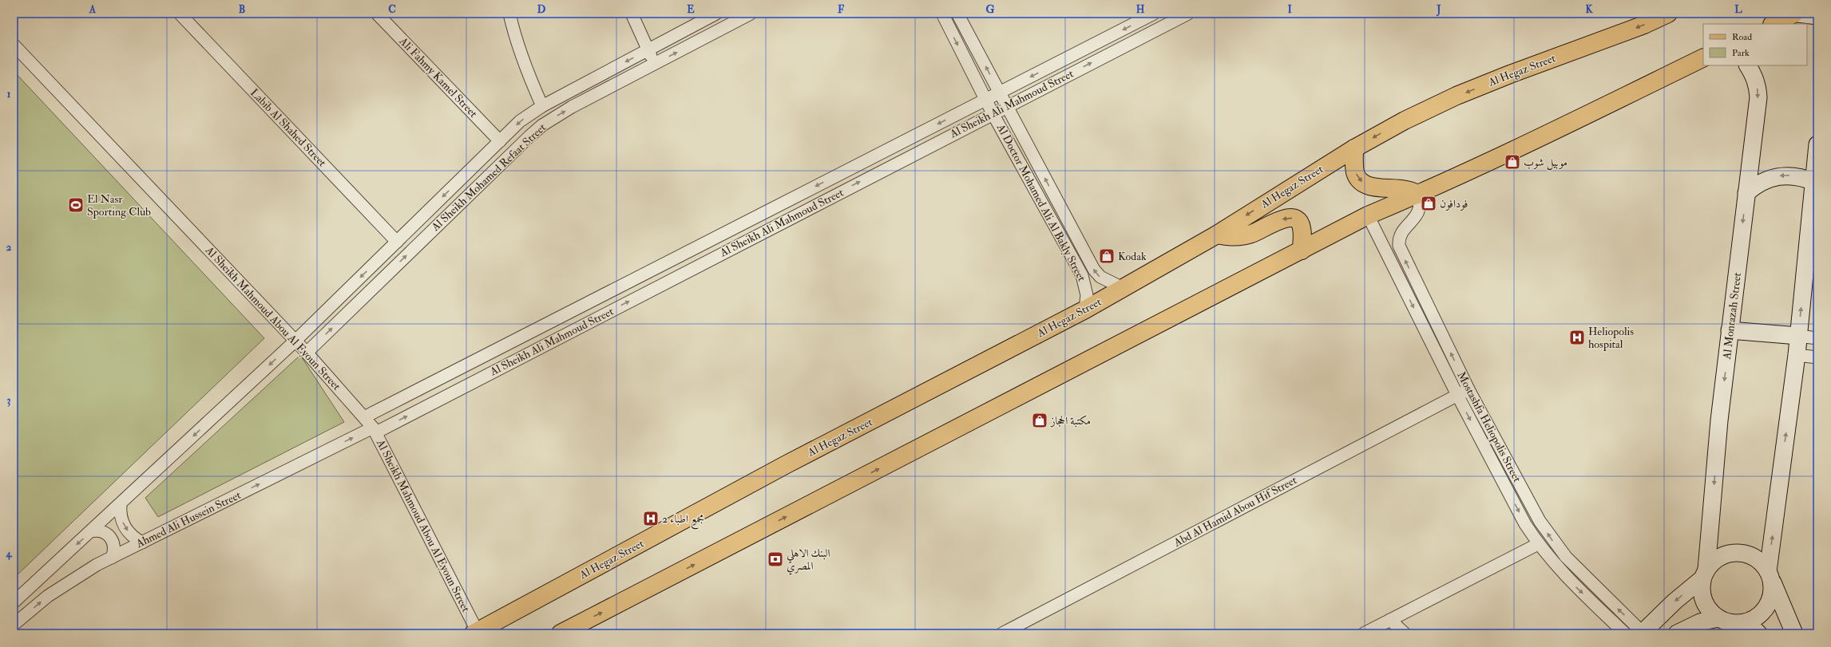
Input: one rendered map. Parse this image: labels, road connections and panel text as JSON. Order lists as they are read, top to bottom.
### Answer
{
  "streets": {
    "main road": ["Al Hegaz Street"],
    "street": [
      "Ali Fahmy Kamel Street",
      "Al Sheikh Ali Mahmoud Street",
      "Labib Al Shahed Street",
      "Al Sheikh Mohamed Refaat Street",
      "Al Doctor Mohamed Ali Al Bakly Street",
      "Al Montazah Street",
      "Al Sheikh Mahmoud Abou Al Eyoun Street",
      "Mostashfa Heliopolis Street",
      "Abd Al Hamid Abou Hif Street",
      "Ahmed Ali Hussein Street"
    ]
  },
  "crossings": [
    ["Al Hegaz Street", "Al Doctor Mohamed Ali Al Bakly Street"],
    ["Al Hegaz Street", "Al Sheikh Mahmoud Abou Al Eyoun Street"],
    ["Ali Fahmy Kamel Street", "Al Sheikh Mohamed Refaat Street"],
    ["Al Sheikh Ali Mahmoud Street", "Al Doctor Mohamed Ali Al Bakly Street"],
    ["Al Sheikh Ali Mahmoud Street", "Al Sheikh Mahmoud Abou Al Eyoun Street"],
    ["Al Sheikh Ali Mahmoud Street", "Ahmed Ali Hussein Street"],
    ["Labib Al Shahed Street", "Al Sheikh Mohamed Refaat Street"],
    ["Al Sheikh Mohamed Refaat Street", "Al Sheikh Mahmoud Abou Al Eyoun Street"],
    ["Al Sheikh Mahmoud Abou Al Eyoun Street", "Ahmed Ali Hussein Street"],
    ["Mostashfa Heliopolis Street", "Abd Al Hamid Abou Hif Street"]
  ],
  "places": {
    "shop": [
      "موبيل شوب",
      "فودافون",
      "Kodak",
      "مكتبة الحجاز"
    ],
    "sports": ["El Nasr Sporting Club"],
    "hospital": ["Heliopolis hospital", "مجمع اطباء 2"],
    "bank": ["البنك الاهلي المصري"]
  },
  "legend": ["Road", "Park"],
  "grid": {
    "columns": [
      "A",
      "B",
      "C",
      "D",
      "E",
      "F",
      "G",
      "H",
      "I",
      "J",
      "K",
      "L"
    ],
    "rows": [
      "1",
      "2",
      "3",
      "4"
    ]
  }
}
